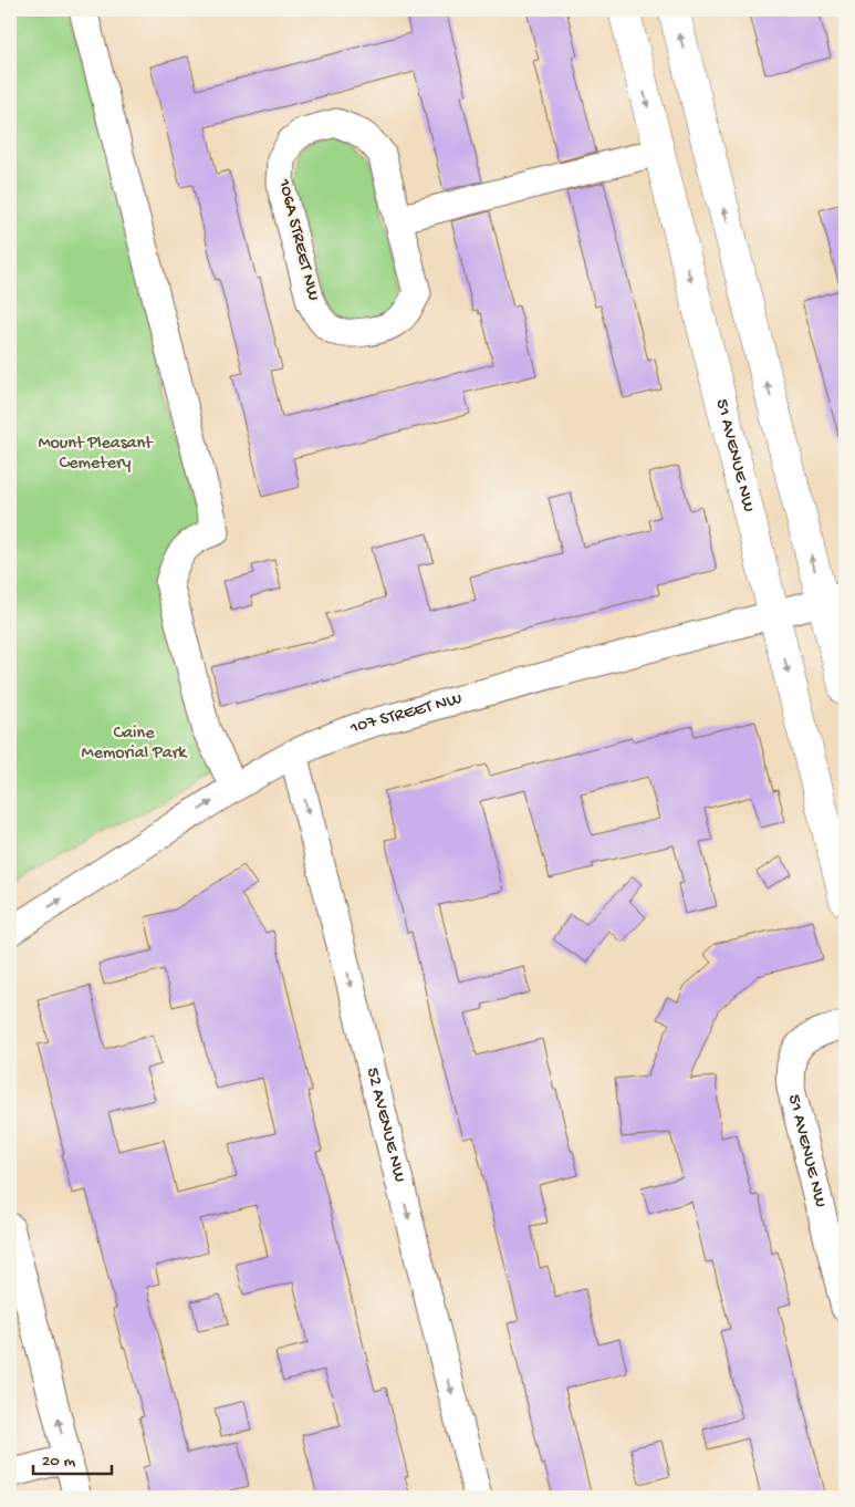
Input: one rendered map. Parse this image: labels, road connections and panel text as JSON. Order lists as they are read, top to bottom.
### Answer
{
  "streets": {
    "main road": ["51 AVENUE NW"],
    "street": ["106A STREET NW", "107 STREET NW", "52 AVENUE NW"]
  },
  "crossings": [
    ["51 AVENUE NW", "107 STREET NW"],
    ["107 STREET NW", "52 AVENUE NW"]
  ],
  "one_way": ["52 AVENUE NW"],
  "parks": ["Mount Pleasant Cemetery", "Caine Memorial Park"],
  "scale_bar": "20 m"
}
